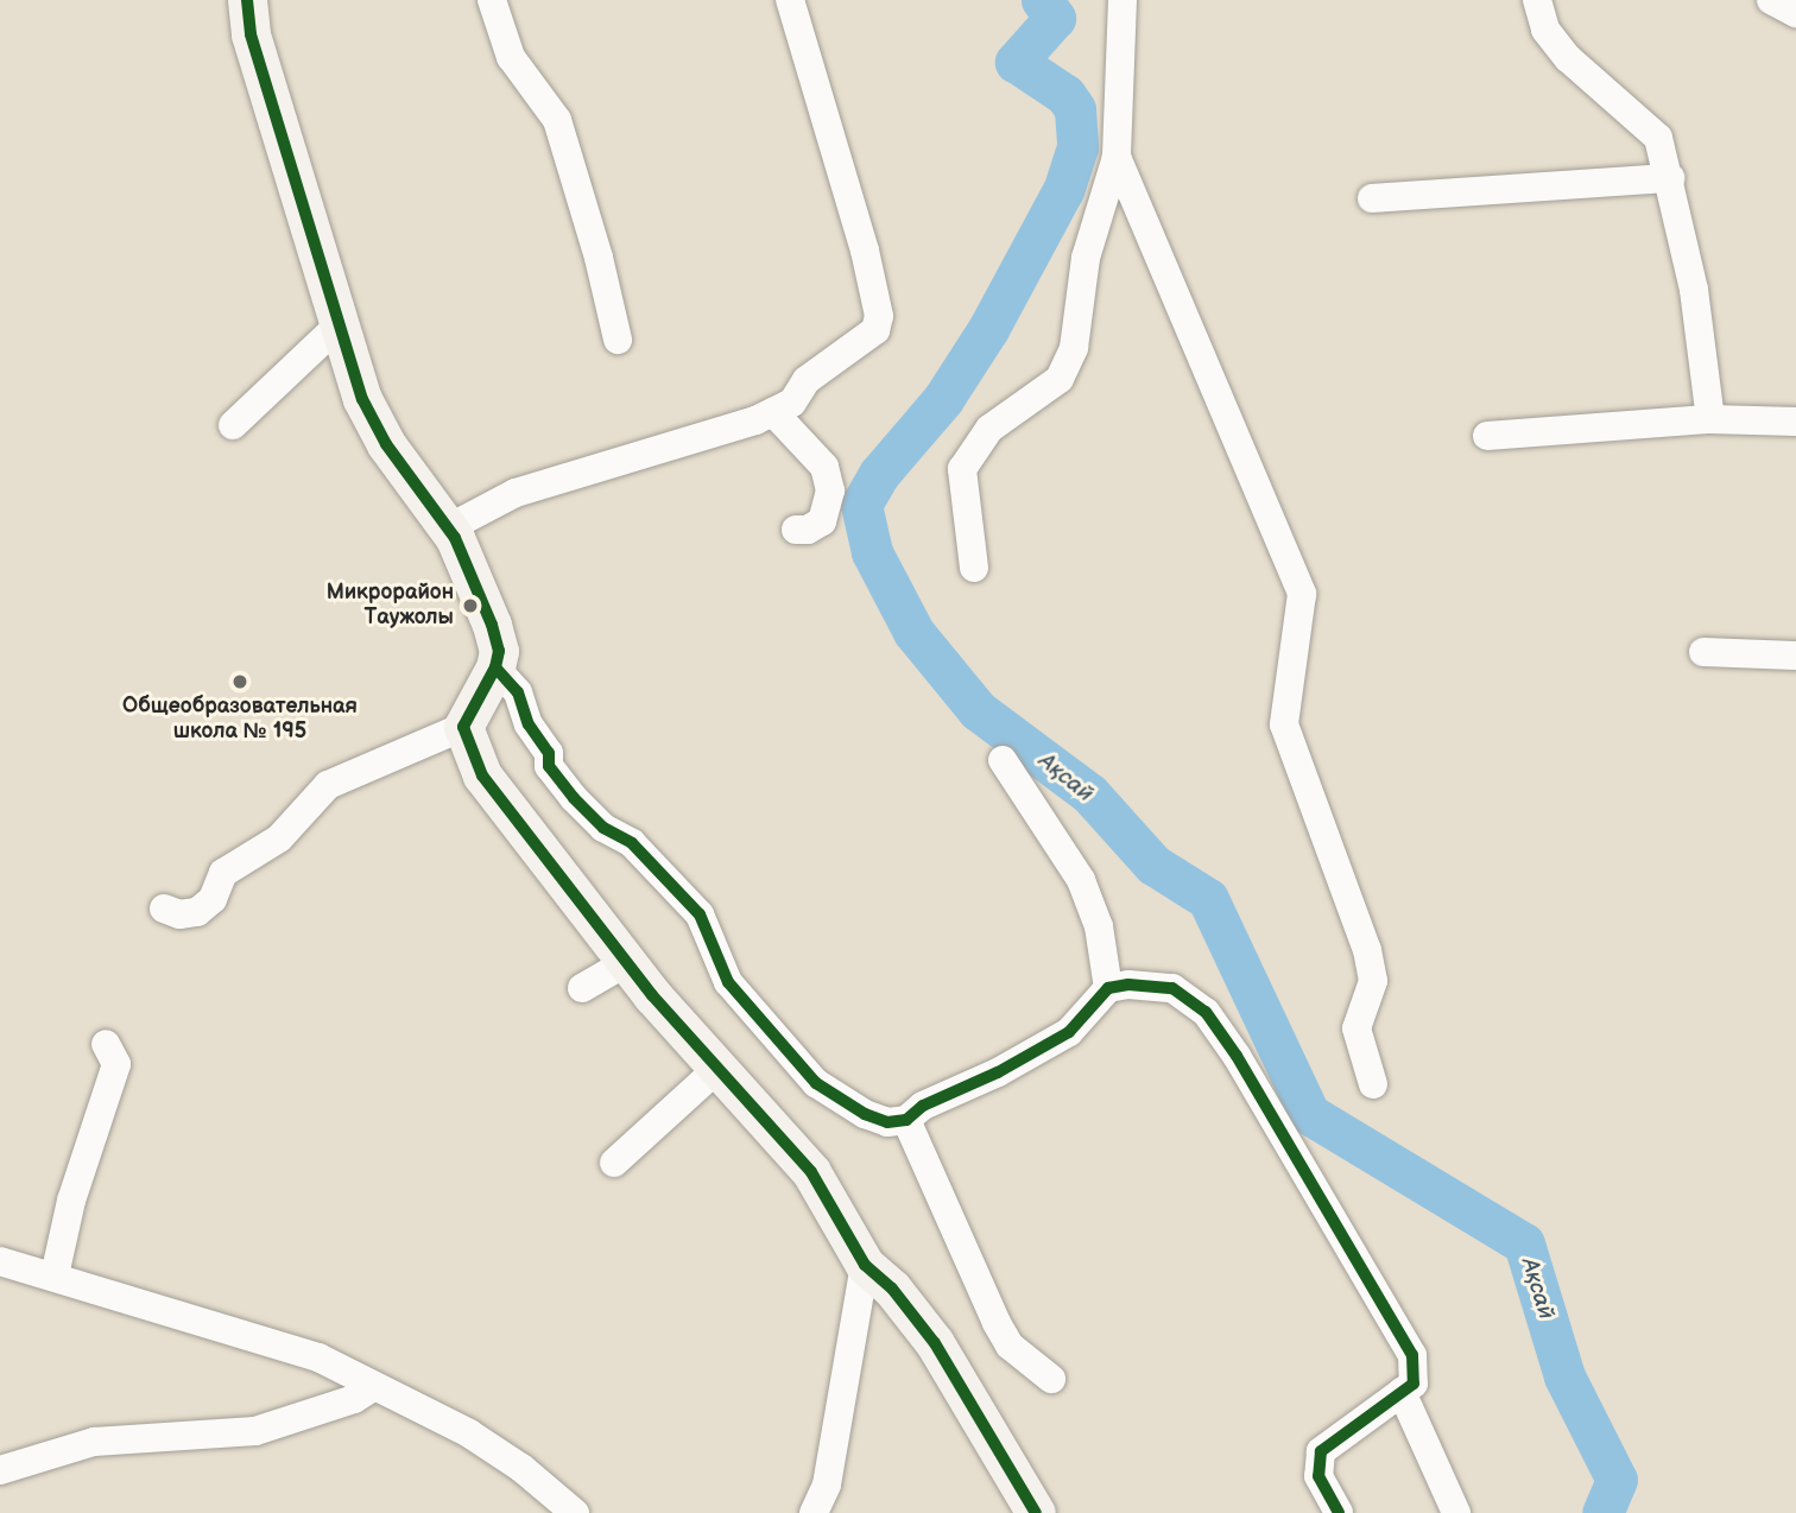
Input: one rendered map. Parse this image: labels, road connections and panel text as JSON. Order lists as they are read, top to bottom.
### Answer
{
  "water": ["Ақсай"],
  "places": ["Микрорайон Таужолы", "Общеобразовательная школа № 195"]
}
